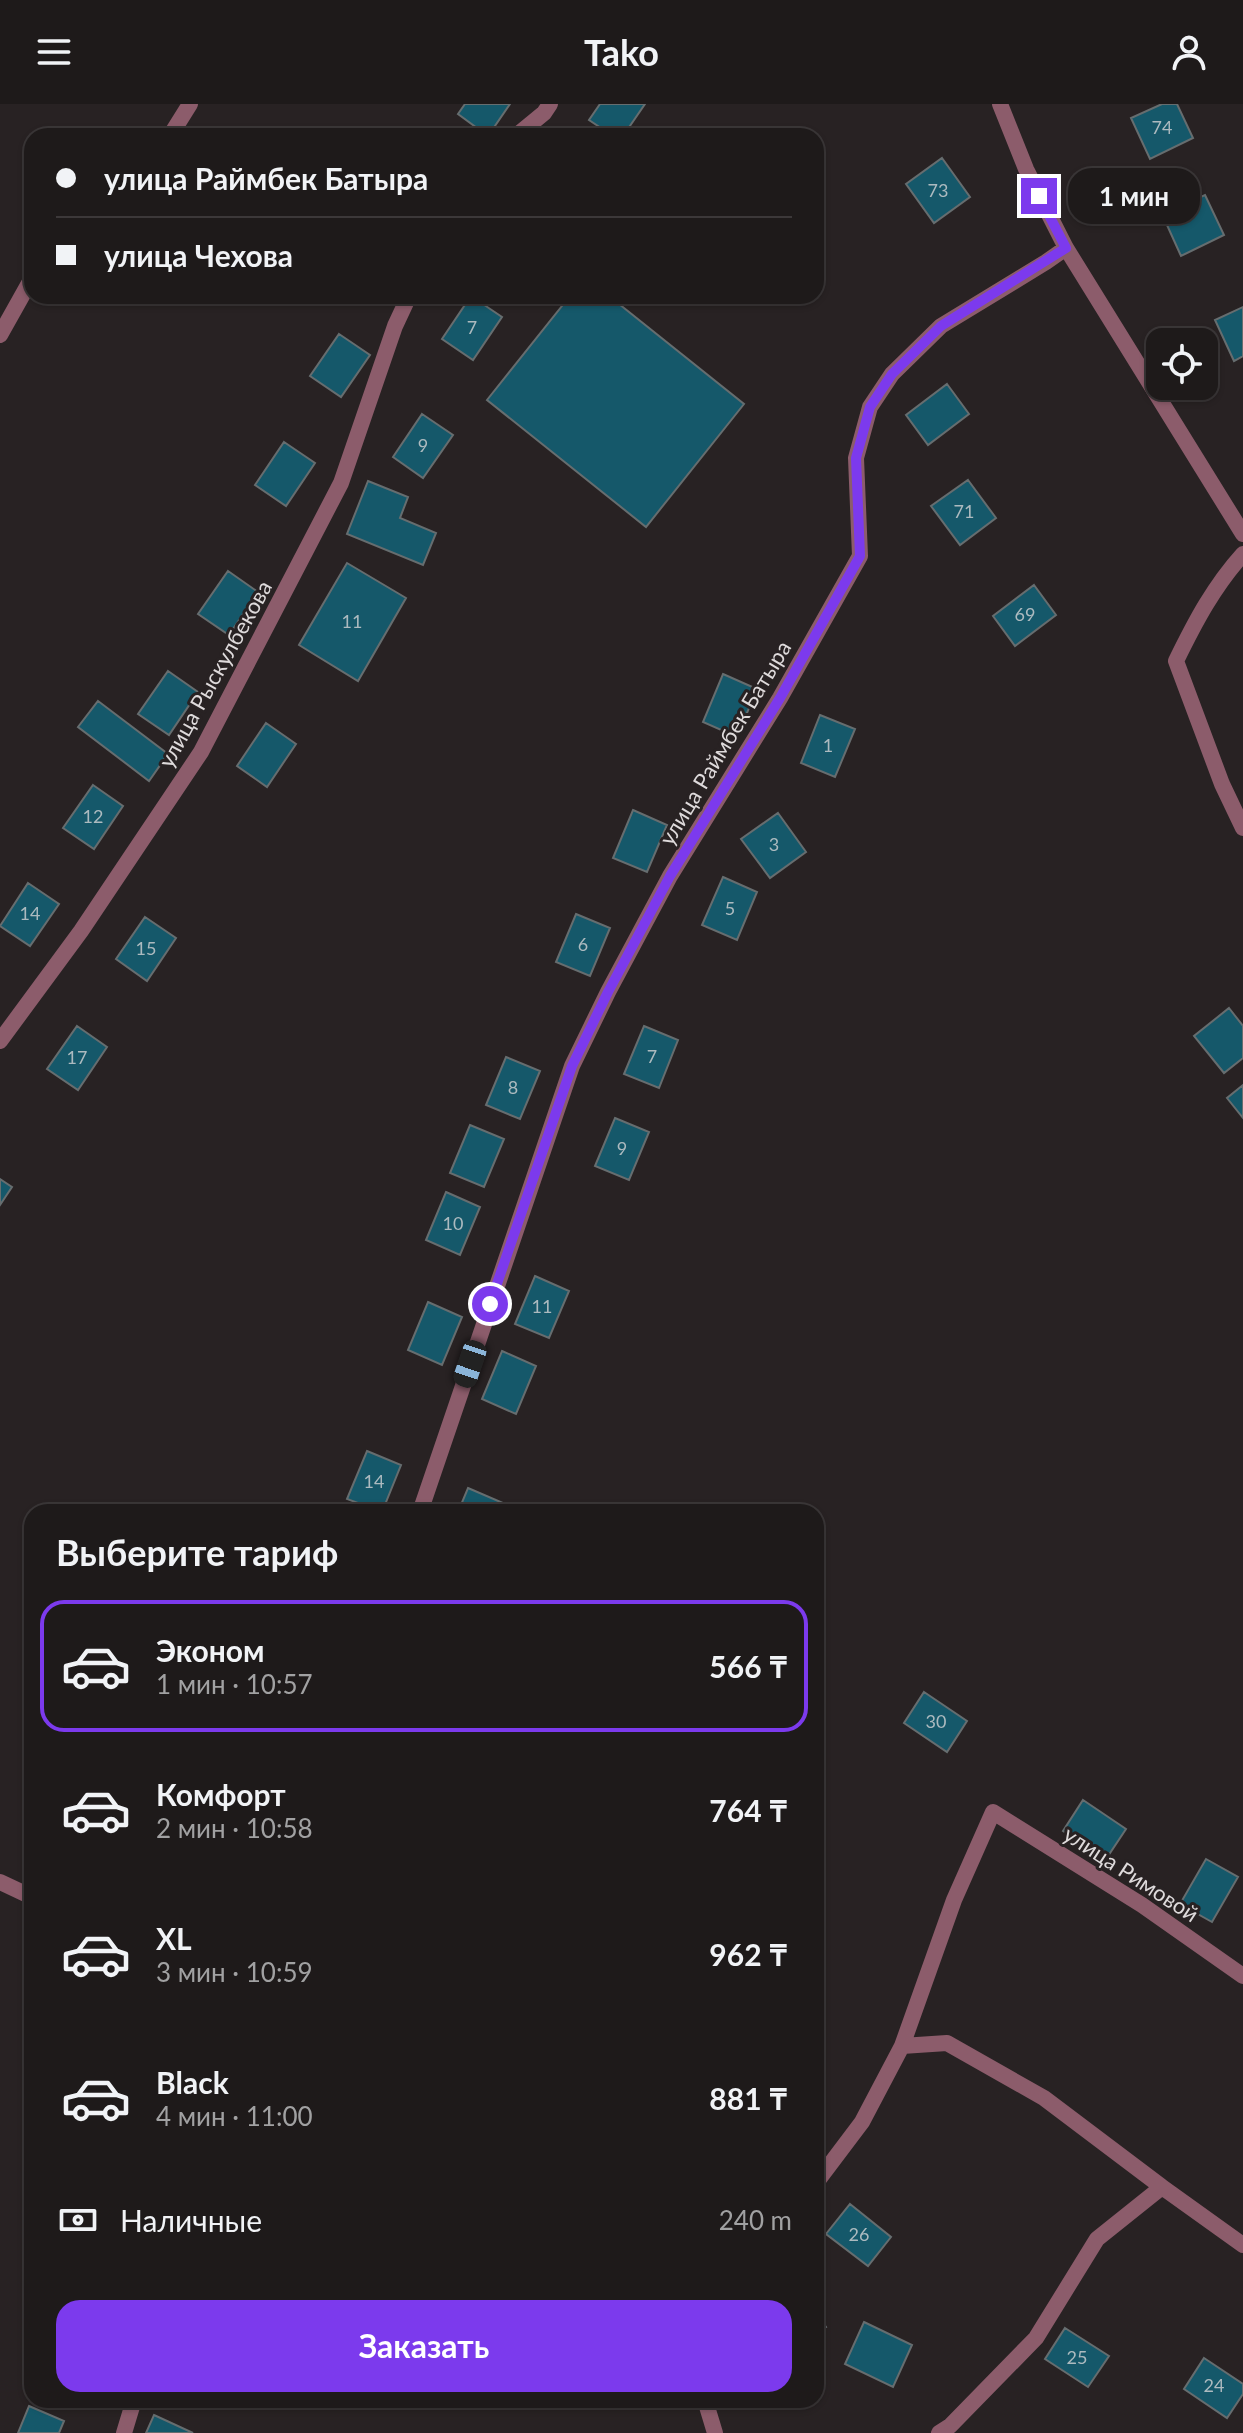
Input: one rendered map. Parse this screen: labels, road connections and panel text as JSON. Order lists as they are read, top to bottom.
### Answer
{
  "streets": {
    "street": ["улица Рыскулбекова", "улица Раймбек Батыра", "улица Римовой"]
  },
  "house_numbers": [
    "74",
    "73",
    "7",
    "9",
    "71",
    "69",
    "11",
    "1",
    "12",
    "3",
    "5",
    "14",
    "6",
    "15",
    "7",
    "17",
    "8",
    "9",
    "10",
    "11",
    "14",
    "30",
    "26",
    "25",
    "24"
  ],
  "page": {
    "header": "Tako",
    "banner": ["улица Раймбек Батыра", "улица Чехова"],
    "bubble": "1 мин",
    "heading": "Выберите тариф",
    "list": [
      {
        "name": "Эконом",
        "note": "1 мин · 10:57",
        "value": "566 ₸"
      },
      {
        "name": "Комфорт",
        "note": "2 мин · 10:58",
        "value": "764 ₸"
      },
      {
        "name": "XL",
        "note": "3 мин · 10:59",
        "value": "962 ₸"
      },
      {
        "name": "Black",
        "note": "4 мин · 11:00",
        "value": "881 ₸"
      }
    ],
    "pay": ["Наличные", "240 m"],
    "buttons": "Заказать"
  }
}
